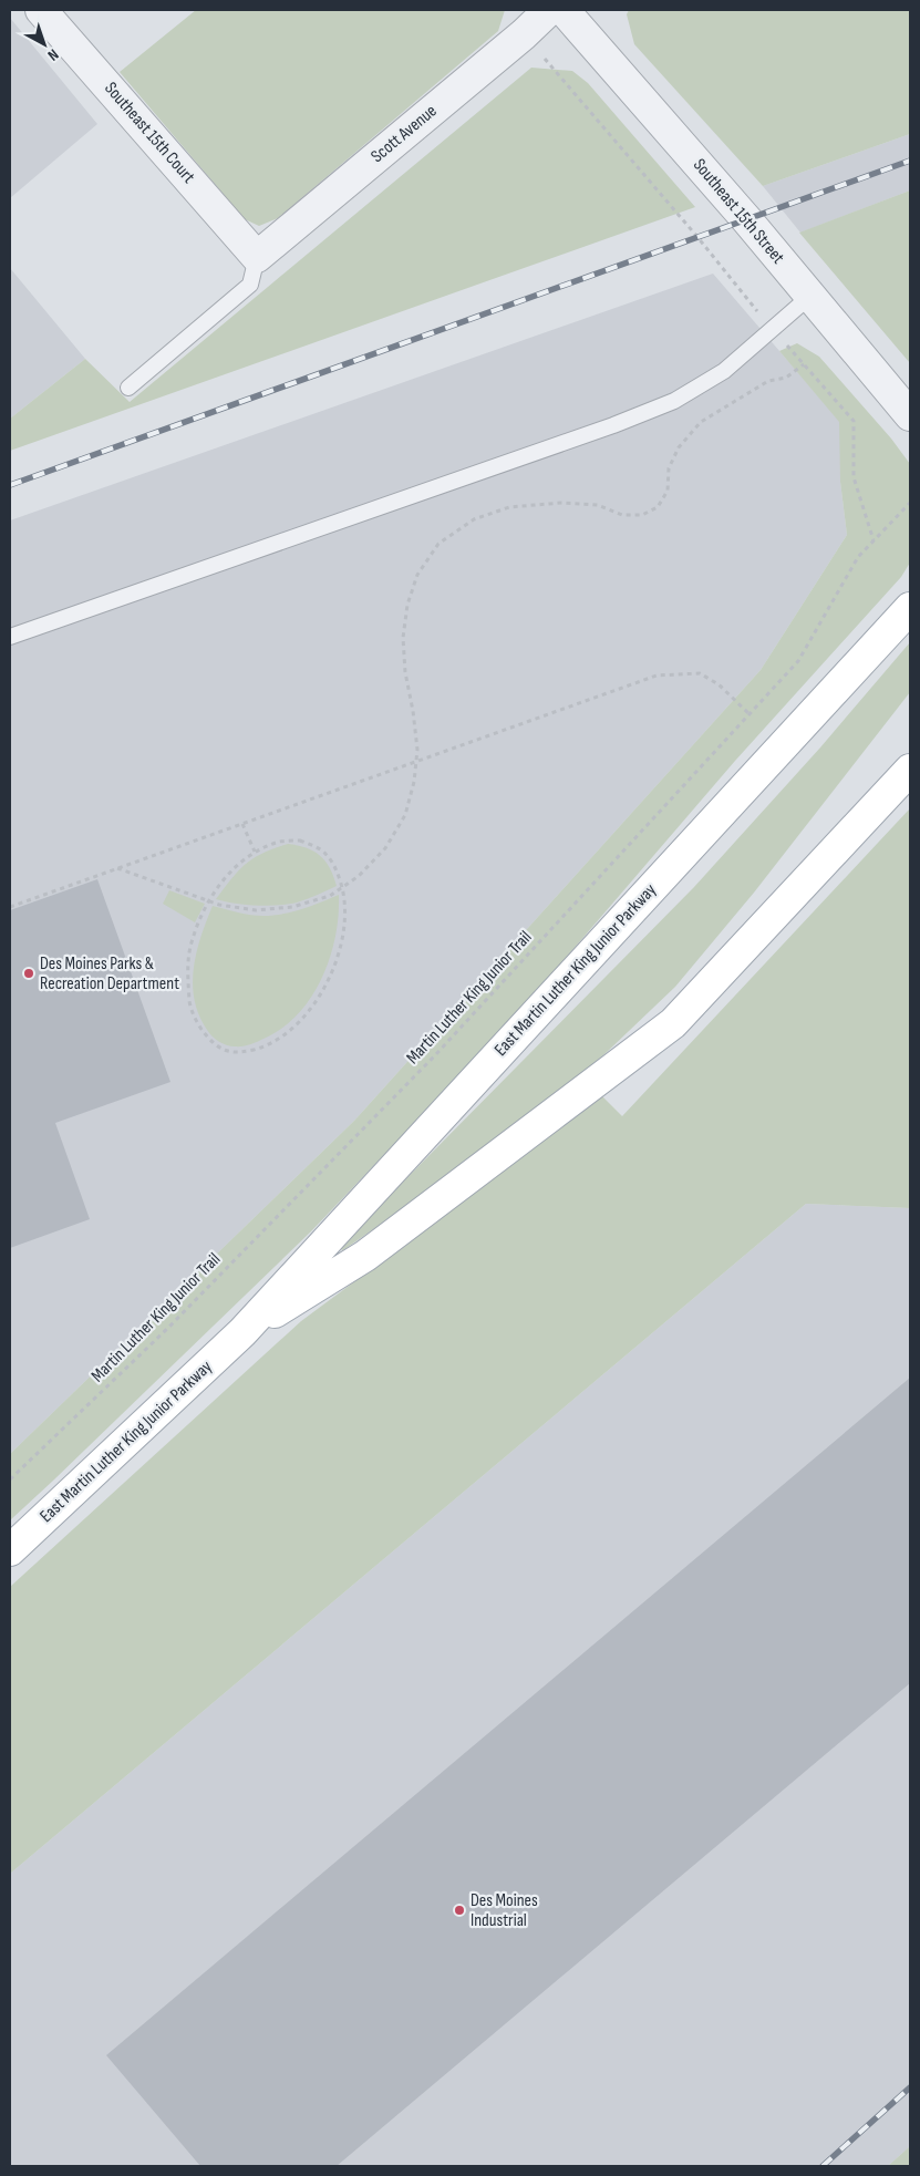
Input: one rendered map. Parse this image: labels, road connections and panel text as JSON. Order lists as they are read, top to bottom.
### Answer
{
  "streets": {
    "main road": ["East Martin Luther King Junior Parkway"],
    "street": ["Southeast 15th Court", "Scott Avenue", "Southeast 15th Street"],
    "path": ["Martin Luther King Junior Trail"]
  },
  "crossings": [
    ["Southeast 15th Court", "Scott Avenue"]
  ],
  "places": ["Des Moines Parks & Recreation Department", "Des Moines Industrial"],
  "north": "bottom right"
}
